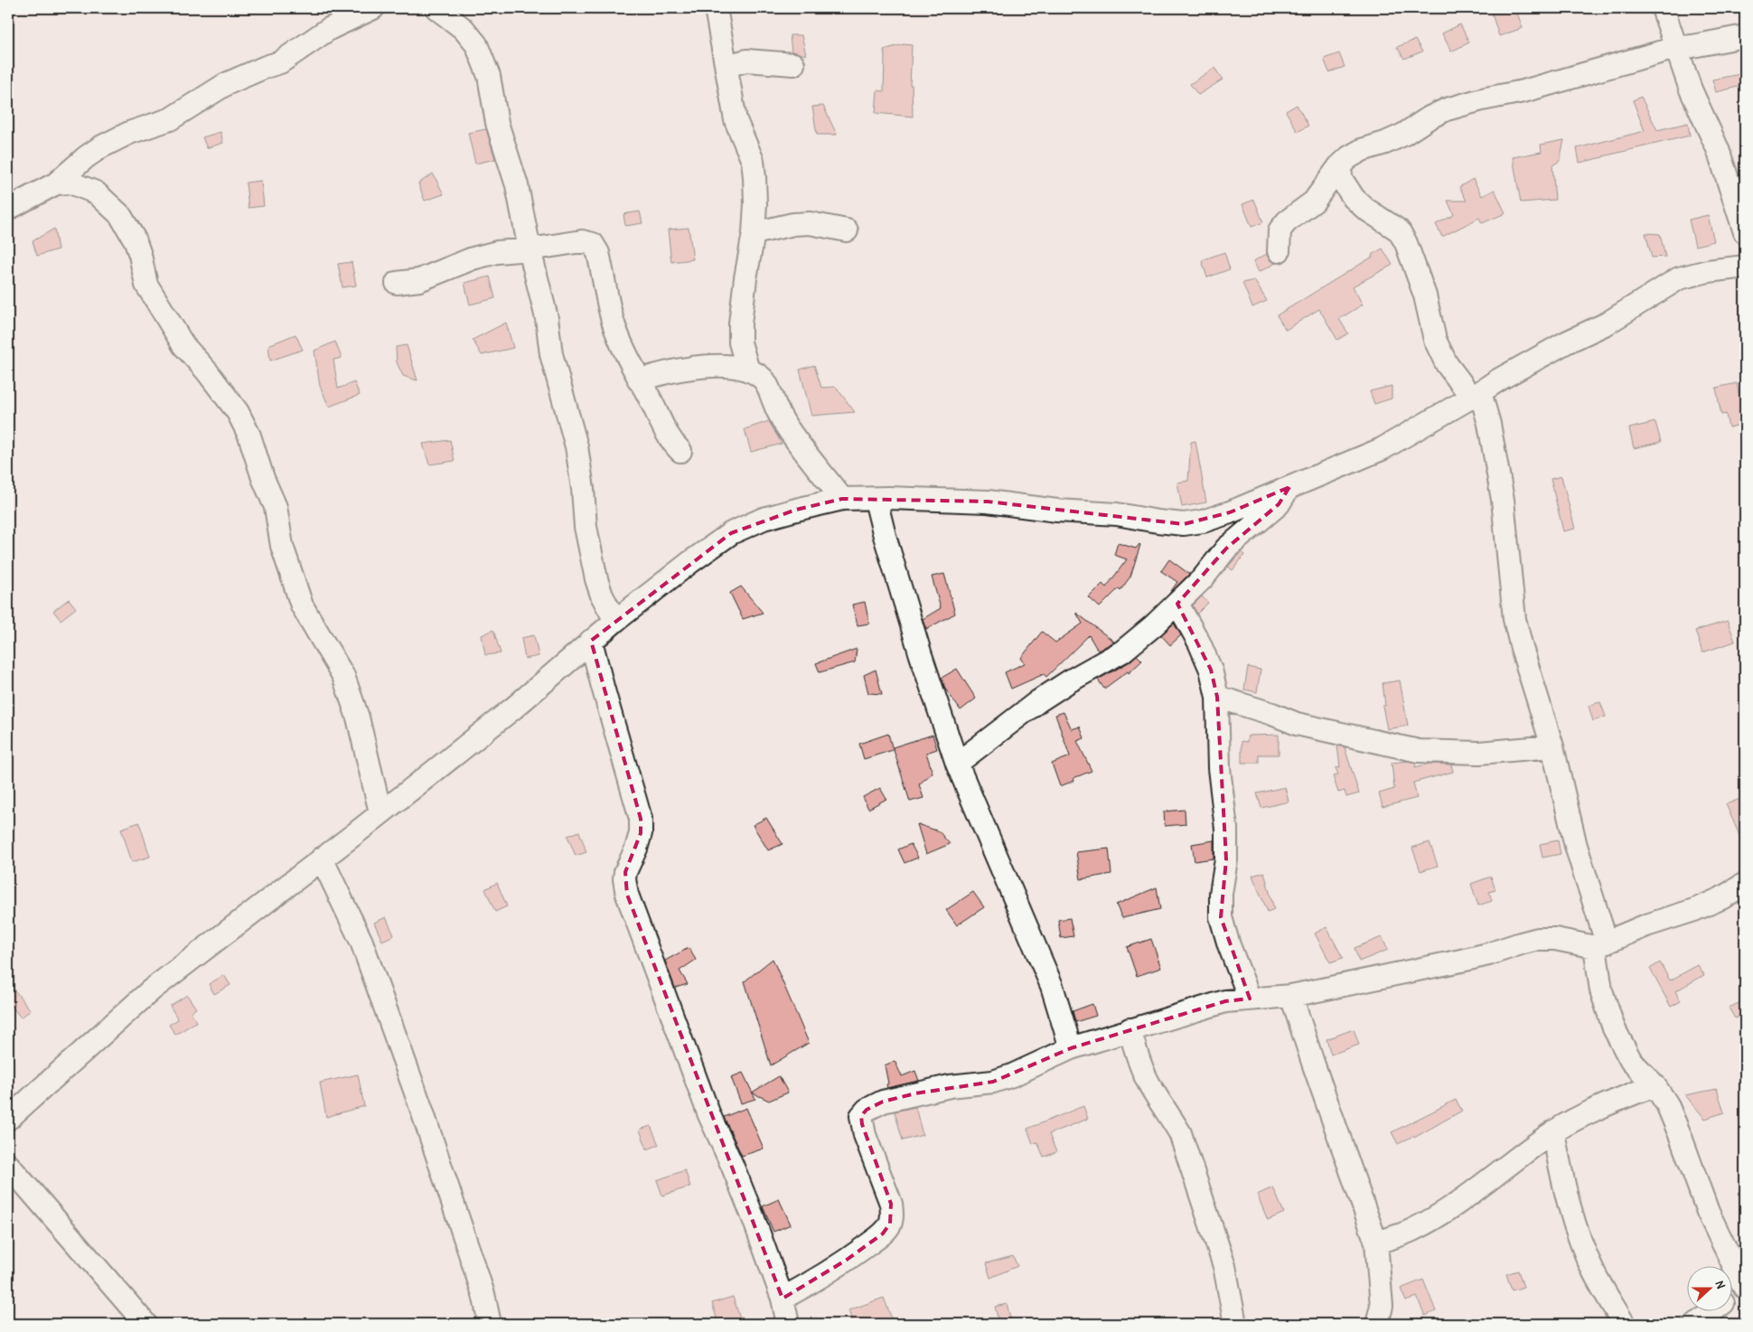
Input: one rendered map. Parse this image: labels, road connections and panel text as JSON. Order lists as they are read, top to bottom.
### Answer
{
  "north": "right"
}
